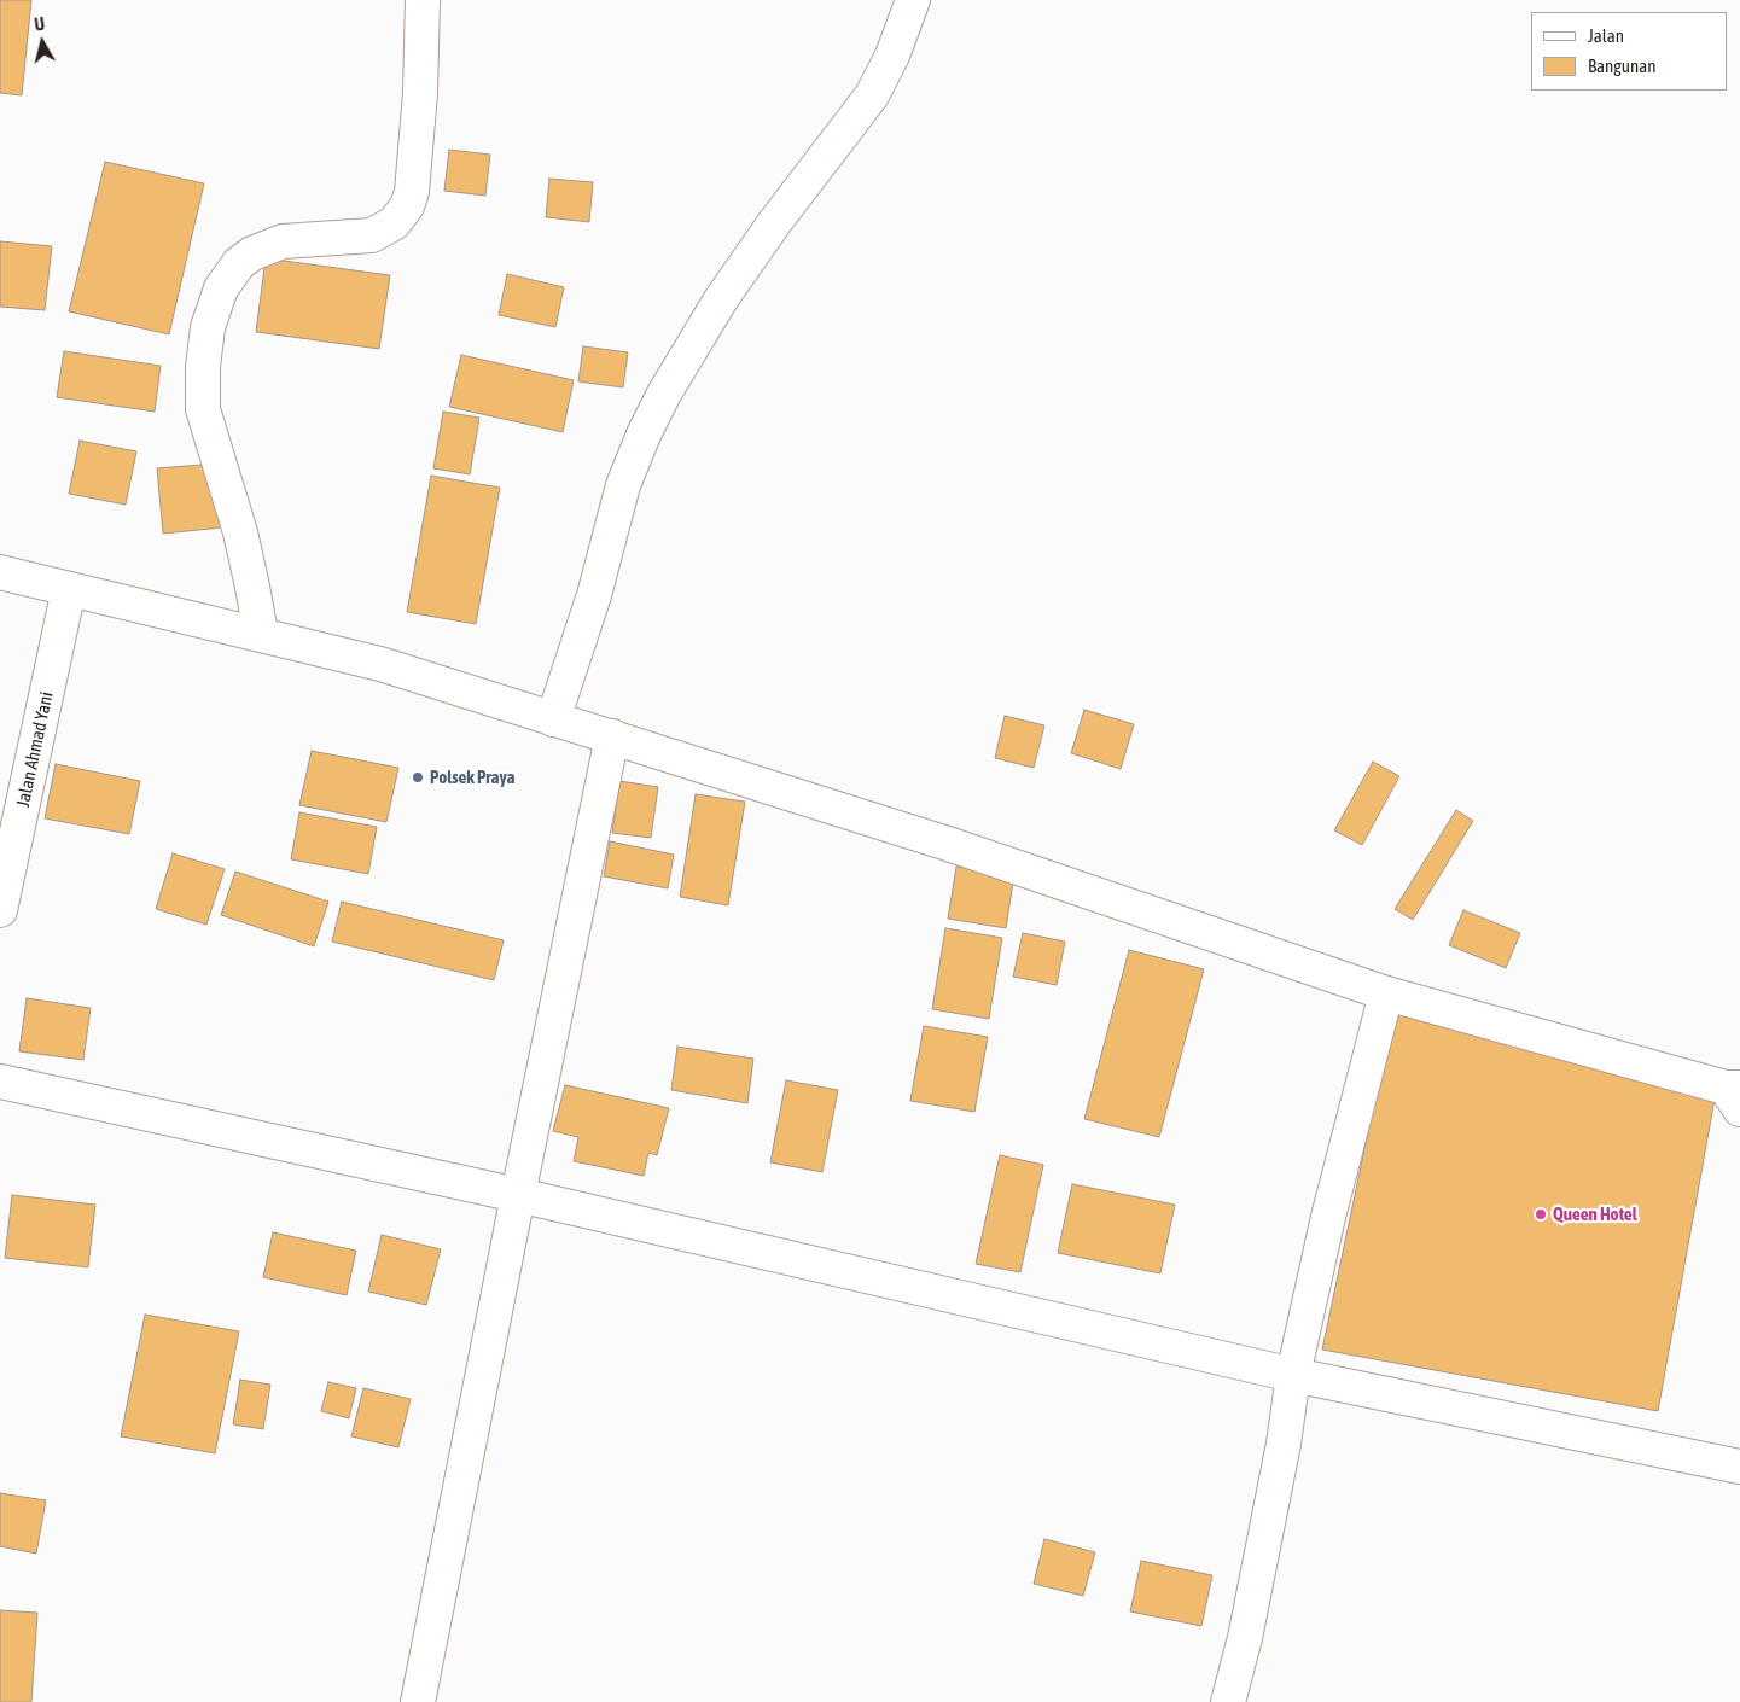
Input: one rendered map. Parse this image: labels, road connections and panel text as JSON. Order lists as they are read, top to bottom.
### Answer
{
  "streets": {
    "street": ["Jalan Ahmad Yani"]
  },
  "places": ["Polsek Praya", "Queen Hotel"],
  "legend": ["Jalan", "Bangunan"],
  "north": "top"
}
